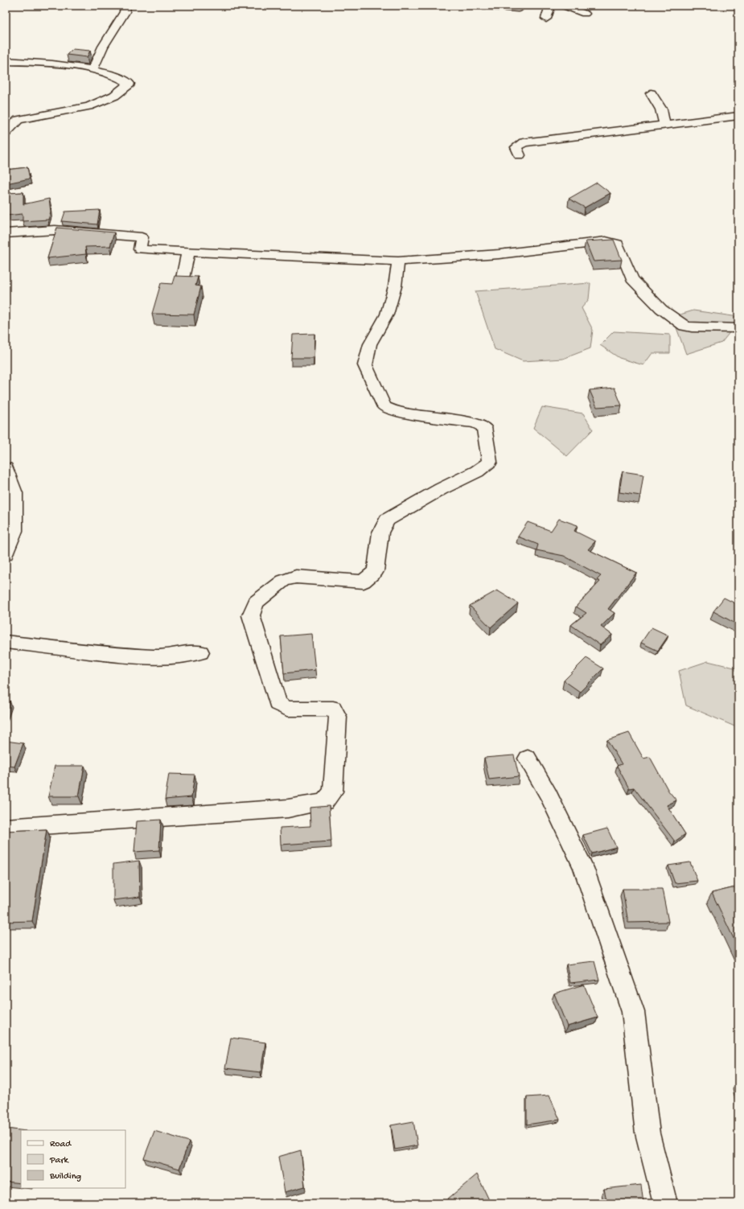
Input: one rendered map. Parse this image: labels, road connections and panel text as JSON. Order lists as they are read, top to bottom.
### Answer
{
  "legend": ["Road", "Park", "Building"]
}
